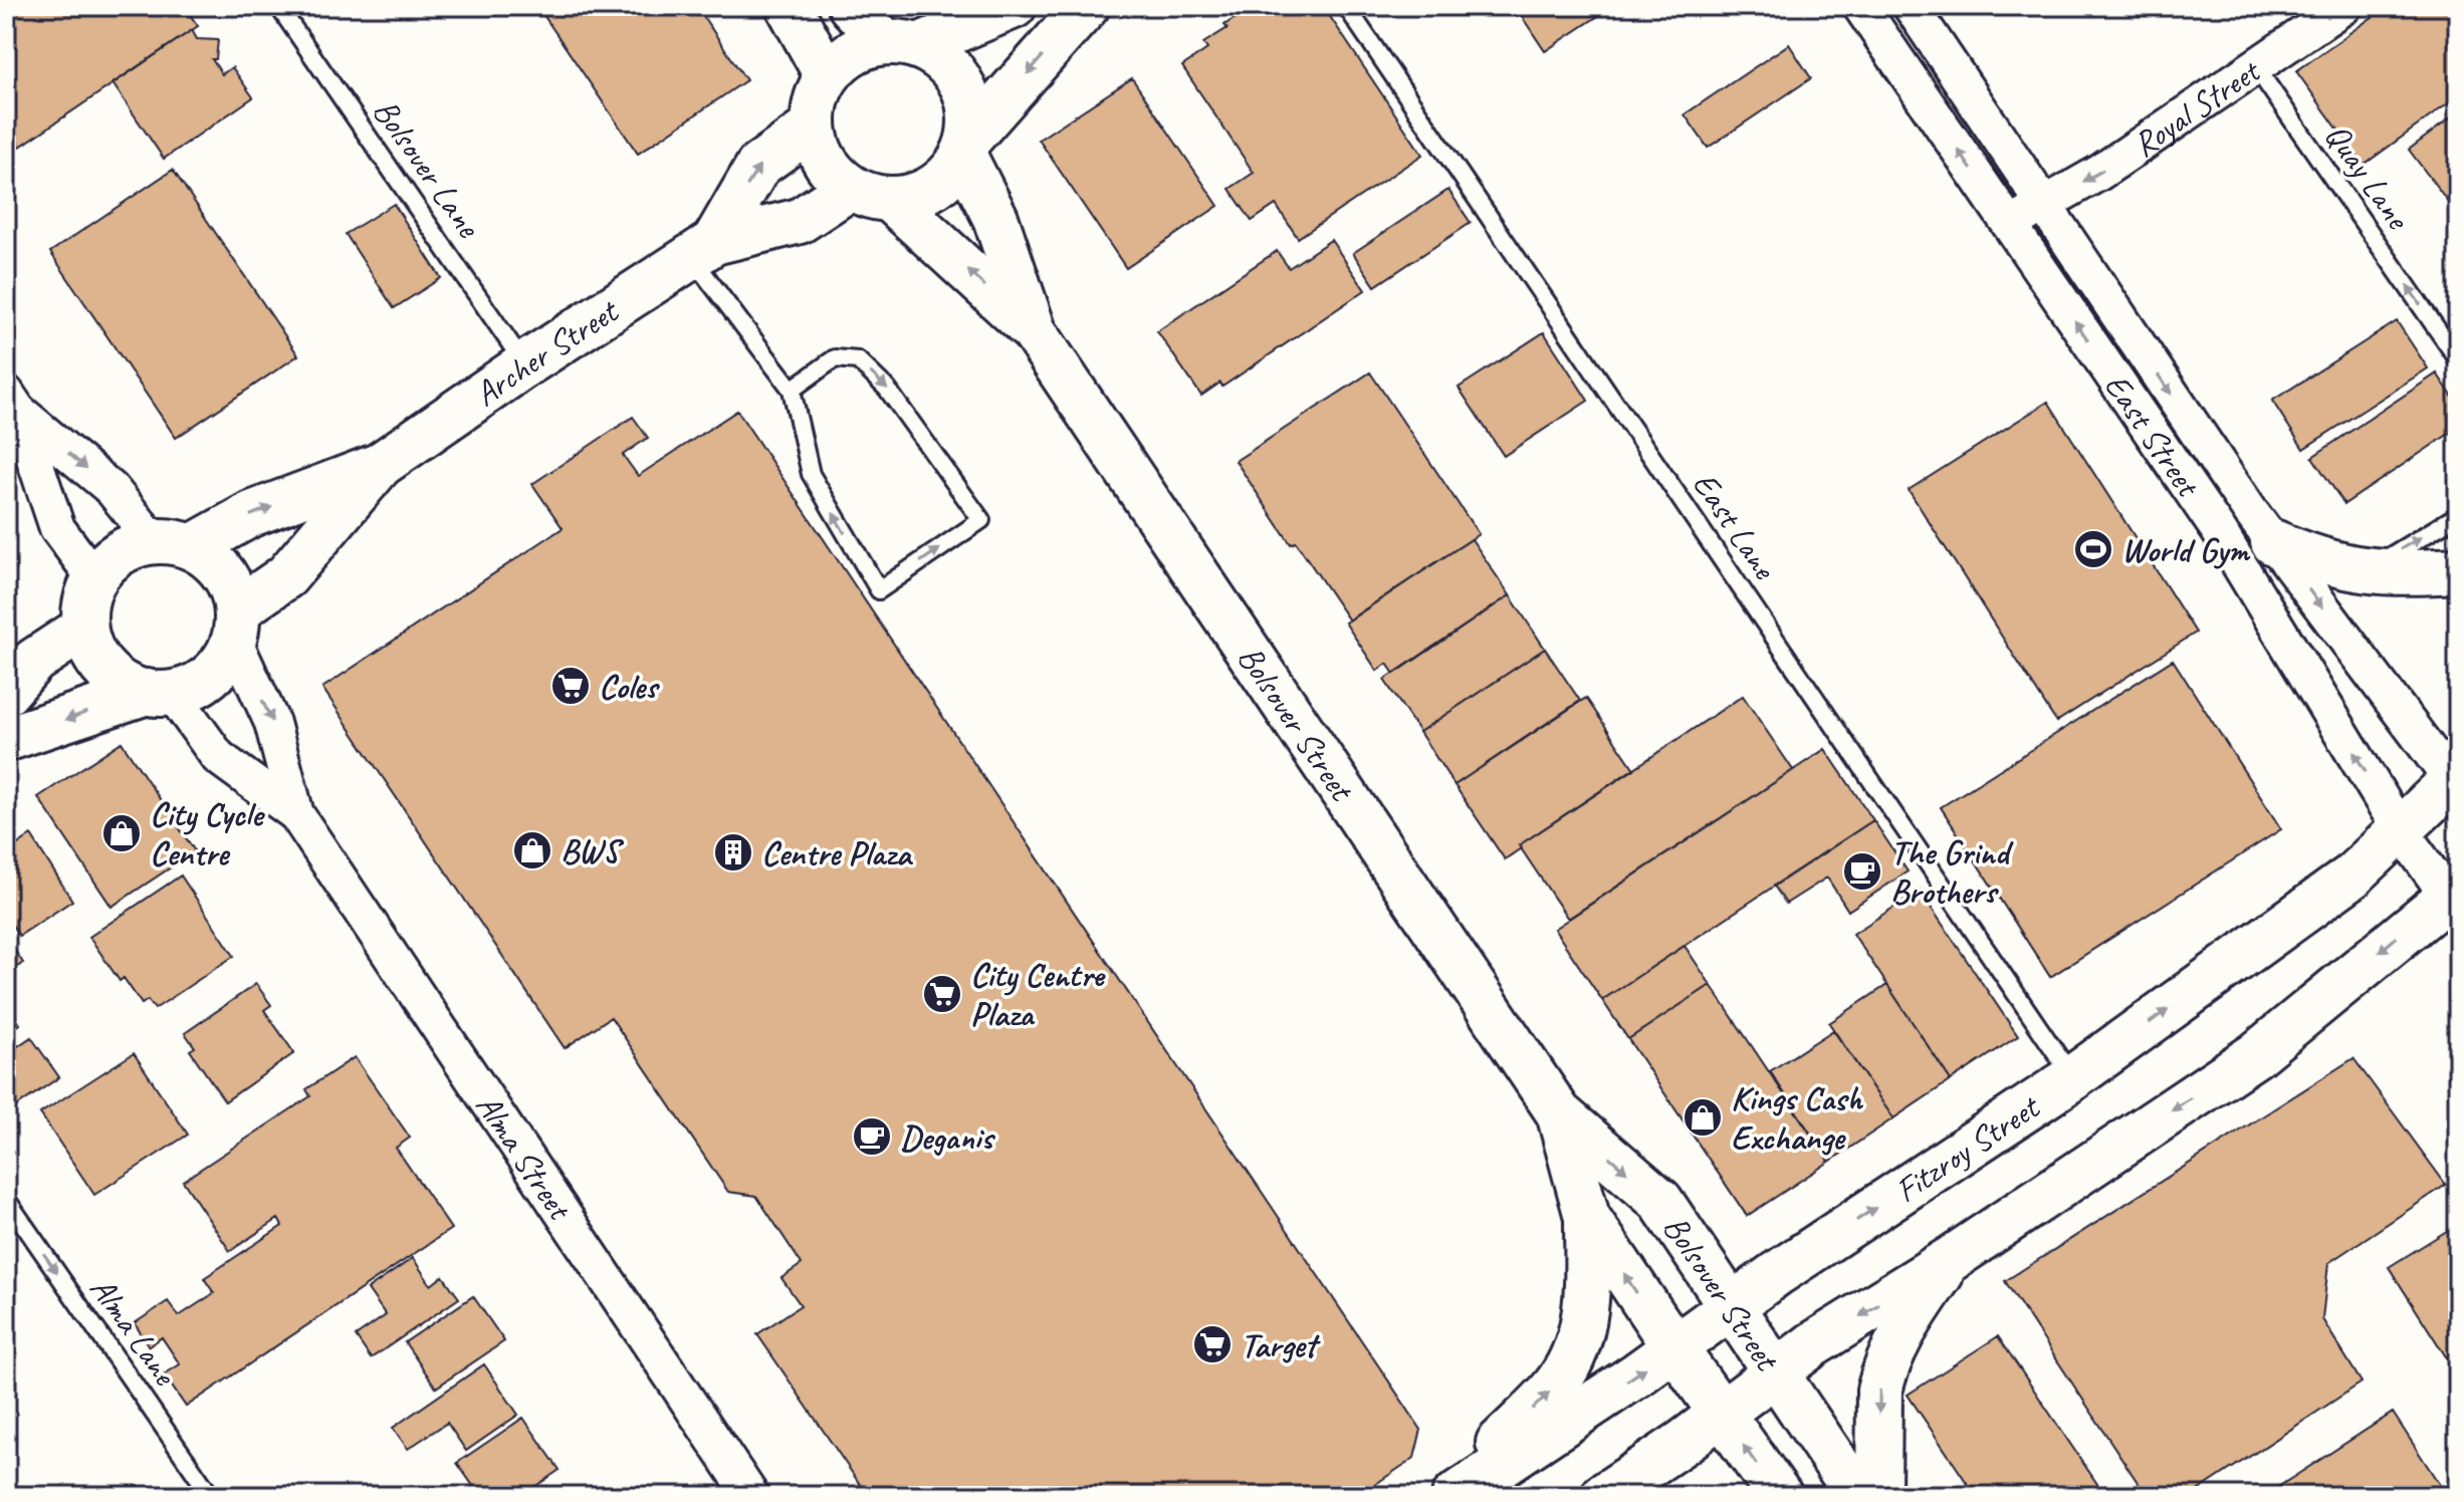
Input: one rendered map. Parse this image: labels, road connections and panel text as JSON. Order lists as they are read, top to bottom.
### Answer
{
  "streets": {
    "main road": ["Archer Street", "Bolsover Street", "Fitzroy Street"],
    "street": ["Royal Street", "East Street", "Alma Street"],
    "lane": [
      "Bolsover Lane",
      "Quay Lane",
      "East Lane",
      "Alma Lane"
    ]
  },
  "crossings": [
    ["Royal Street", "Quay Lane"],
    ["Royal Street", "East Street"],
    ["Bolsover Lane", "Archer Street"],
    ["Archer Street", "Bolsover Street"],
    ["Archer Street", "Alma Street"],
    ["East Street", "Fitzroy Street"],
    ["East Lane", "Fitzroy Street"],
    ["Bolsover Street", "Fitzroy Street"]
  ],
  "one_way": ["Royal Street", "Quay Lane", "Alma Lane"],
  "places": {
    "sports": ["World Gym"],
    "supermarket": ["Coles", "City Centre Plaza", "Target"],
    "shop": ["City Cycle Centre", "BWS", "Kings Cash Exchange"],
    "building": ["Centre Plaza"],
    "cafe": ["The Grind Brothers", "Deganis"]
  }
}
